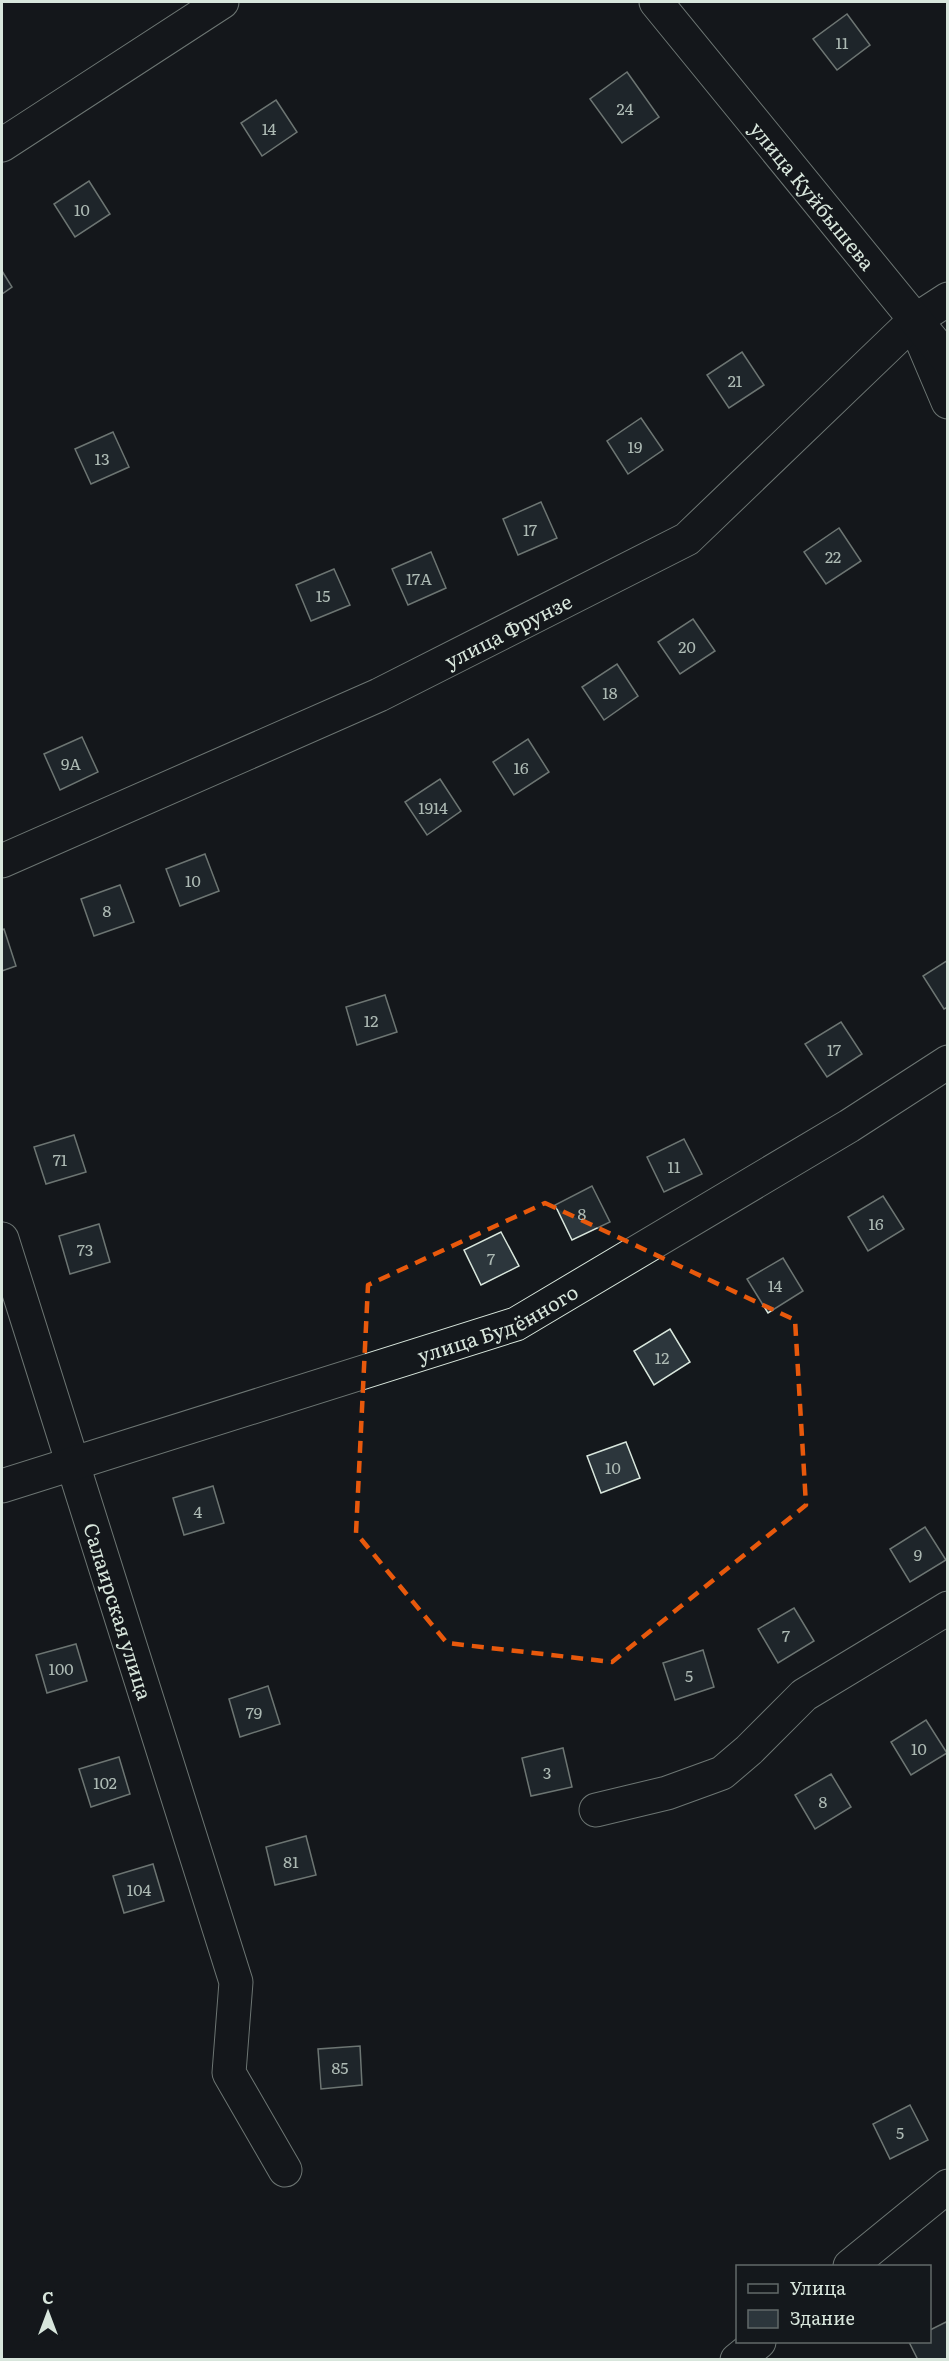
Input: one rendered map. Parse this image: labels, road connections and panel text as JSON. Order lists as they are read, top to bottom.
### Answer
{
  "streets": {
    "street": [
      "улица Куйбышева",
      "улица Фрунзе",
      "улица Будённого",
      "Салаирская улица"
    ]
  },
  "crossings": [
    ["улица Куйбышева", "улица Фрунзе"],
    ["улица Будённого", "Салаирская улица"]
  ],
  "house_numbers": [
    "11",
    "24",
    "14",
    "10",
    "21",
    "19",
    "13",
    "17",
    "22",
    "17А",
    "15",
    "20",
    "18",
    "9А",
    "16",
    "1914",
    "10",
    "8",
    "12",
    "17",
    "71",
    "11",
    "8",
    "16",
    "73",
    "7",
    "14",
    "12",
    "10",
    "4",
    "9",
    "7",
    "100",
    "5",
    "79",
    "10",
    "3",
    "102",
    "8",
    "81",
    "104",
    "85",
    "5"
  ],
  "legend": ["Улица", "Здание"],
  "north": "top"
}
